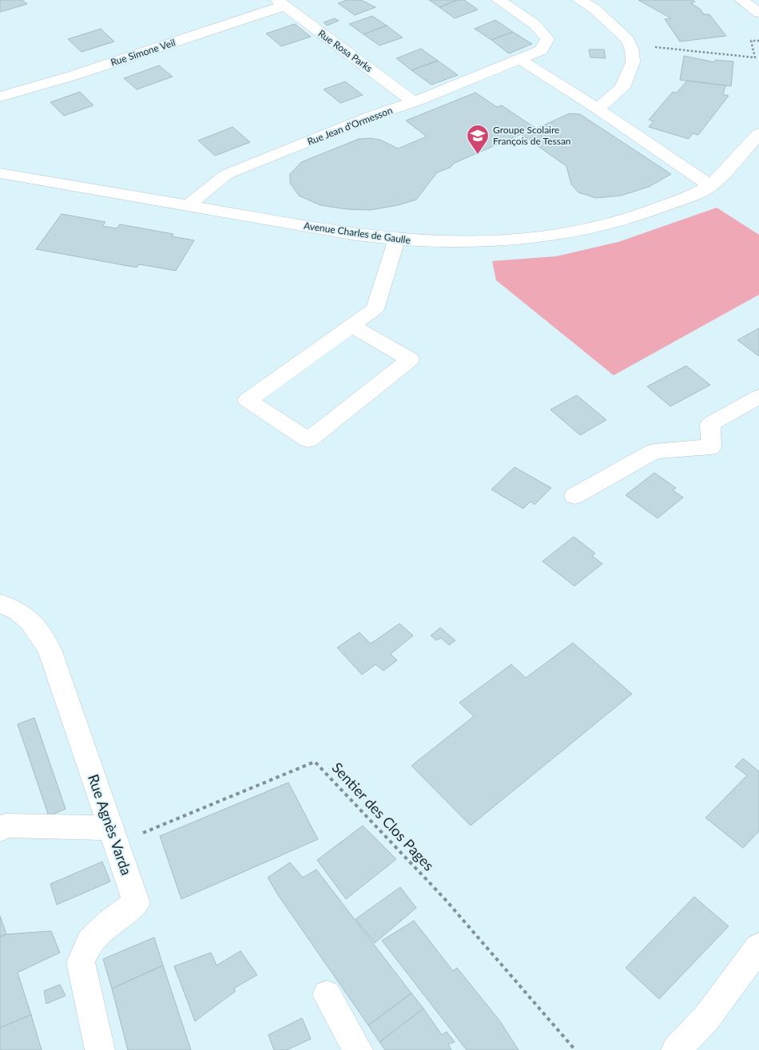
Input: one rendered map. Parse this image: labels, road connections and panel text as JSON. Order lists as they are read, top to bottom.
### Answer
{
  "streets": {
    "street": [
      "Rue Rosa Parks",
      "Rue Simone Veil",
      "Rue Jean d'Ormesson",
      "Avenue Charles de Gaulle",
      "Rue Agnès Varda"
    ],
    "path": ["Sentier des Clos Pages"]
  },
  "crossings": [
    ["Rue Rosa Parks", "Rue Simone Veil"],
    ["Rue Rosa Parks", "Rue Jean d'Ormesson"],
    ["Rue Jean d'Ormesson", "Avenue Charles de Gaulle"],
    ["Sentier des Clos Pages", "Rue Agnès Varda"]
  ],
  "places": {
    "school or university": ["Groupe Scolaire François de Tessan"]
  }
}
